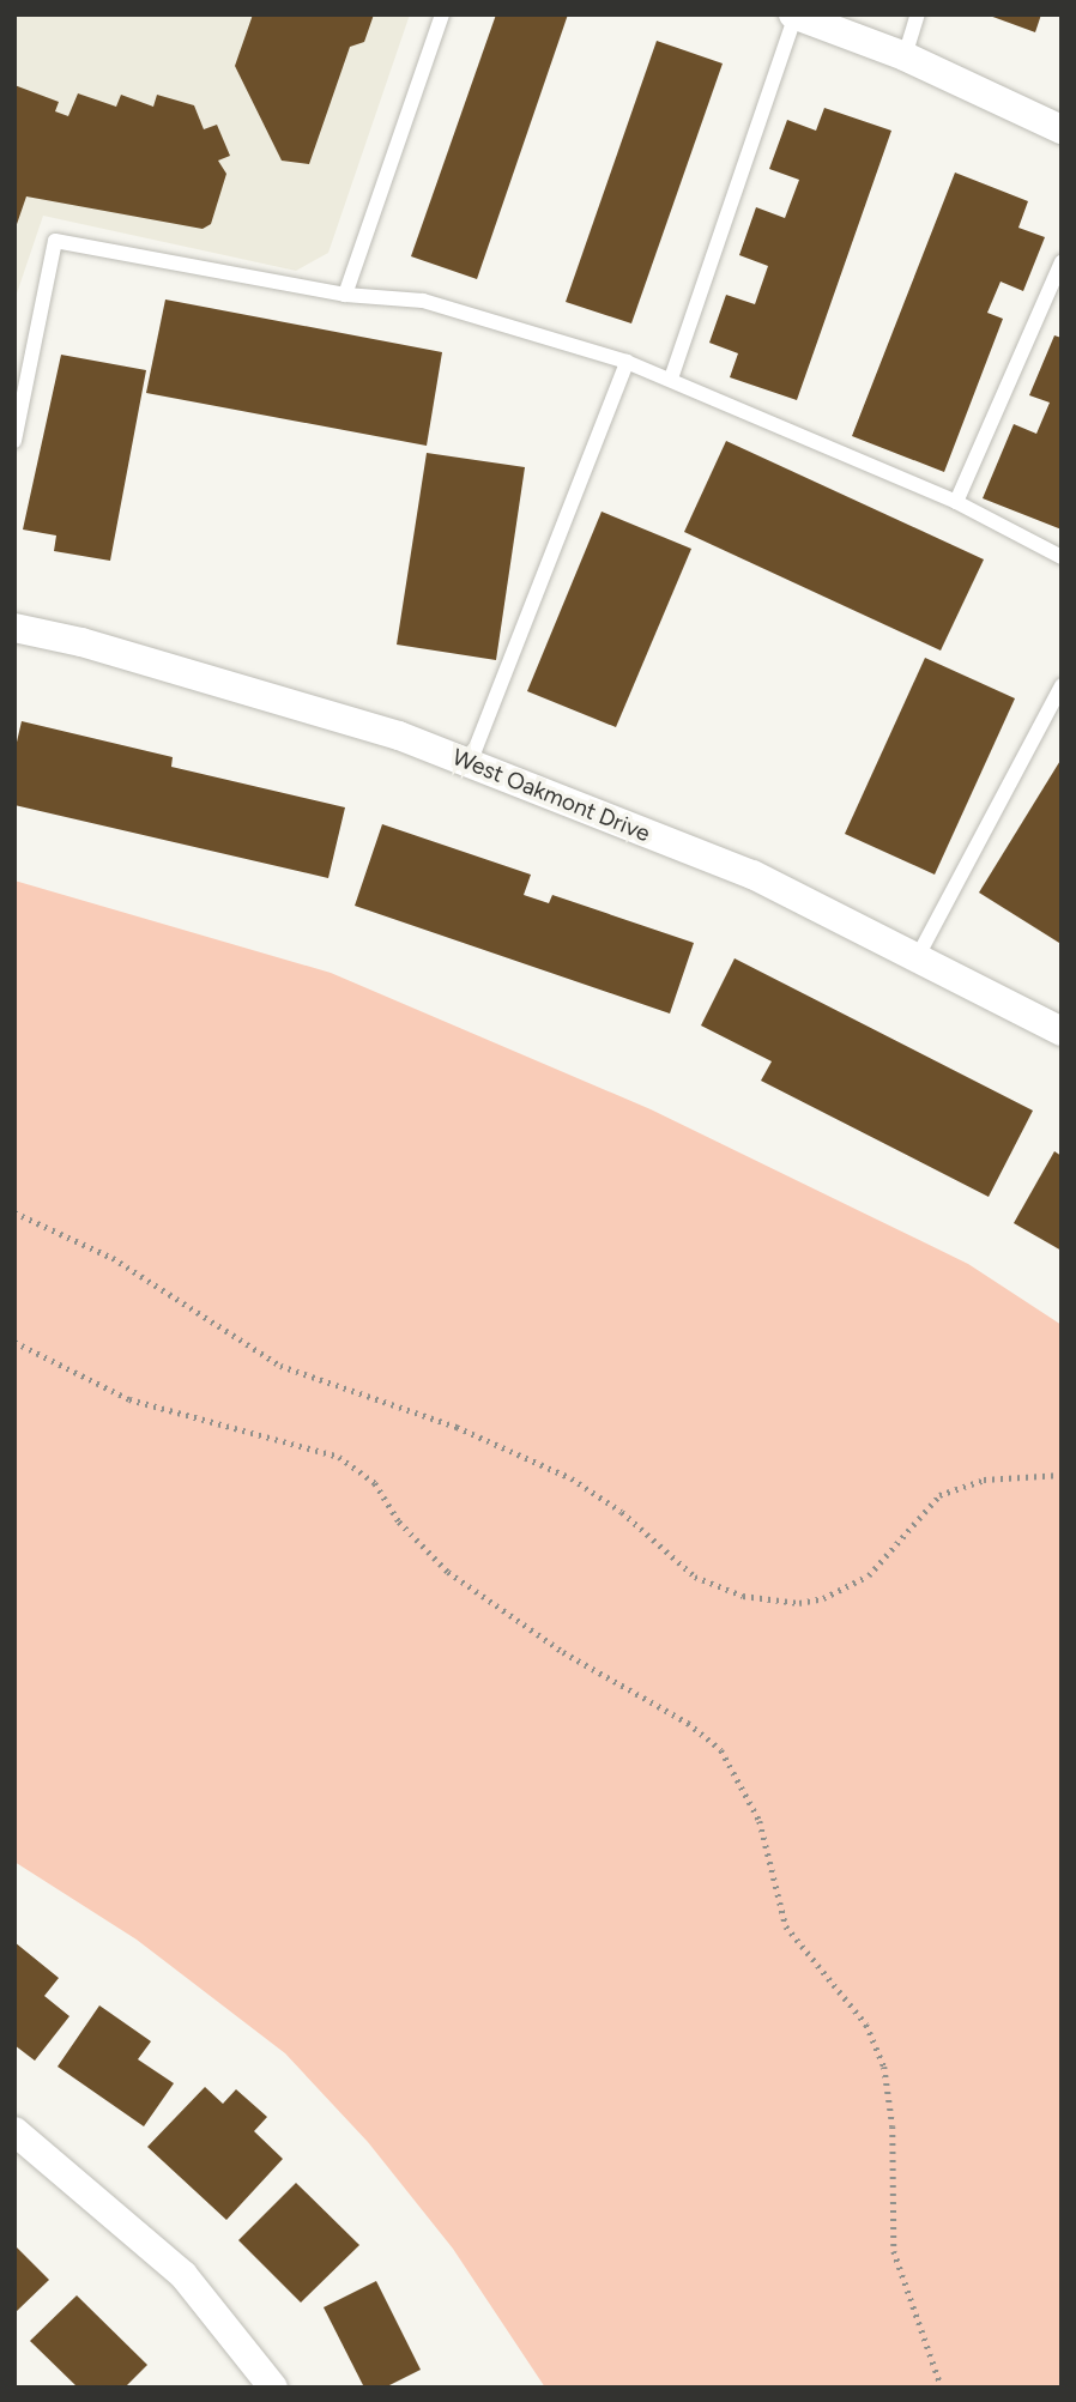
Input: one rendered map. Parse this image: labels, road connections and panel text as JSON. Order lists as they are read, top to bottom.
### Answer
{
  "streets": {
    "street": ["West Oakmont Drive"]
  }
}
